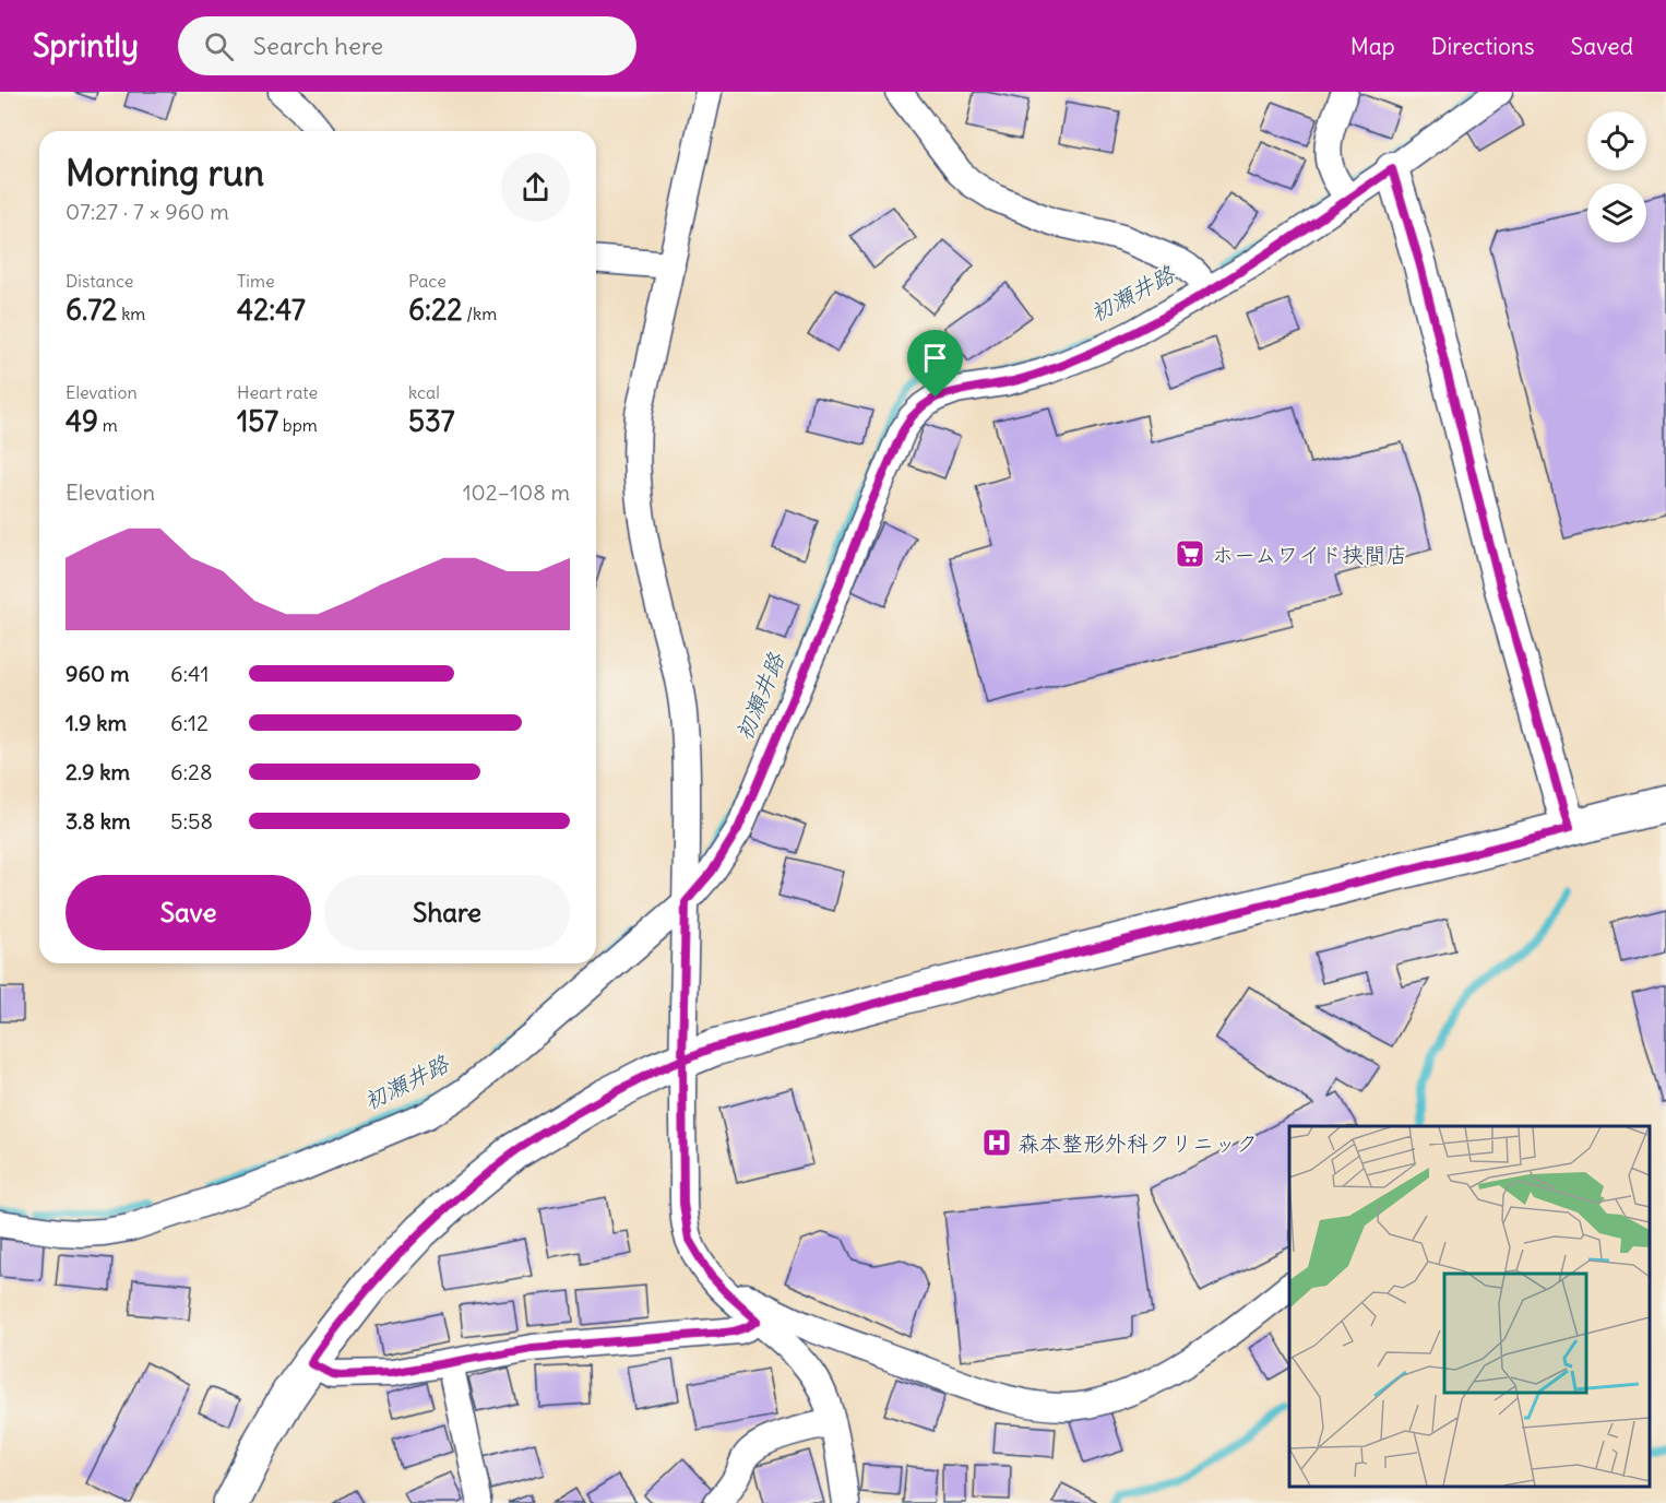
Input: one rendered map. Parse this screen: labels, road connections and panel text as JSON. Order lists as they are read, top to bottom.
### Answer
{
  "water": ["初瀬井路"],
  "places": {
    "supermarket": ["ホームワイド挟間店"],
    "hospital": ["森本整形外科クリニック"]
  },
  "page": {
    "header": "Sprintly",
    "search": "Search here",
    "nav": ["Map", "Directions", "Saved"],
    "heading": ["Morning run", "07:27 · 7 × 960 m"],
    "stats": [
      ["Distance", "6.72 km"],
      ["Time", "42:47"],
      ["Pace", "6:22 /km"],
      ["Elevation", "49 m"],
      ["Heart rate", "157 bpm"],
      ["kcal", "537"]
    ],
    "chart": ["Elevation", "102–108 m"],
    "list": [
      {
        "name": "960 m",
        "note": "6:41"
      },
      {
        "name": "1.9 km",
        "note": "6:12"
      },
      {
        "name": "2.9 km",
        "note": "6:28"
      },
      {
        "name": "3.8 km",
        "note": "5:58"
      }
    ],
    "buttons": ["Save", "Share"]
  }
}
